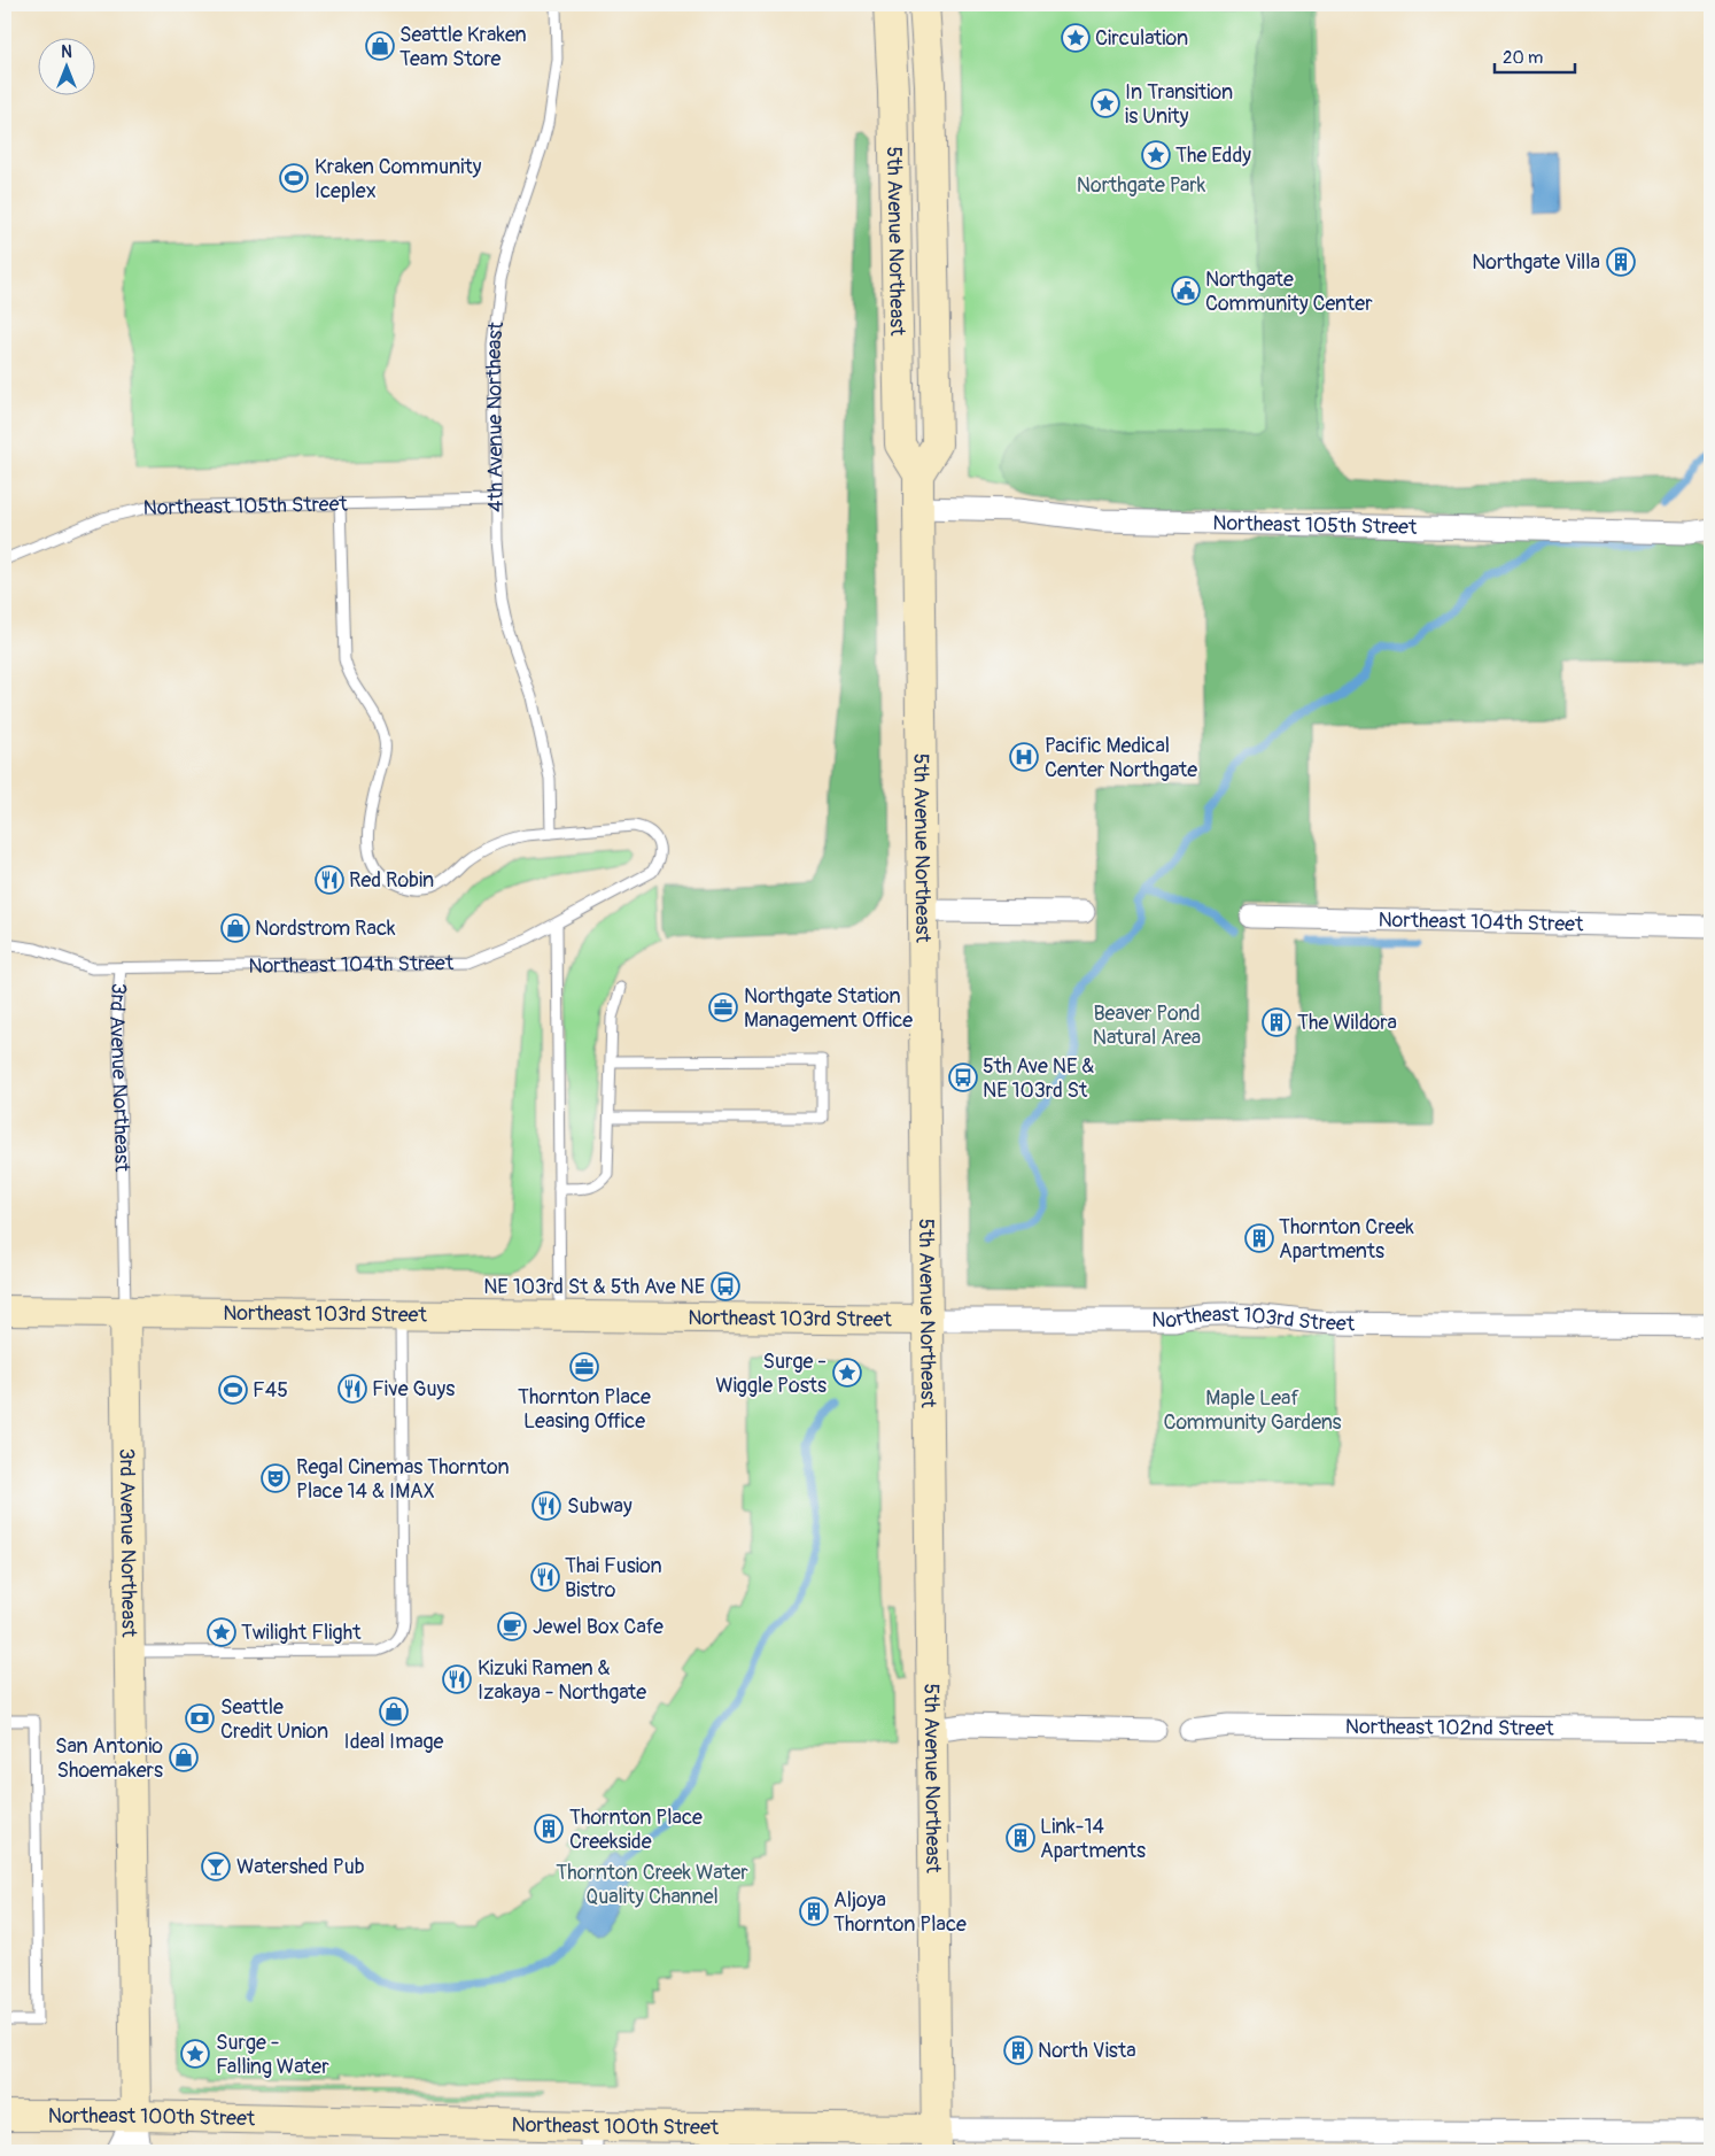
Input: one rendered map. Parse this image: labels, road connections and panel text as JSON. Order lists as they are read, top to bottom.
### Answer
{
  "streets": {
    "street": [
      "5th Avenue Northeast",
      "Northeast 105th Street",
      "Northeast 104th Street",
      "3rd Avenue Northeast",
      "Northeast 103rd Street",
      "Northeast 102nd Street",
      "Northeast 100th Street"
    ],
    "lane": ["4th Avenue Northeast"]
  },
  "crossings": [
    ["5th Avenue Northeast", "Northeast 105th Street"],
    ["5th Avenue Northeast", "Northeast 103rd Street"],
    ["5th Avenue Northeast", "Northeast 100th Street"],
    ["4th Avenue Northeast", "Northeast 105th Street"],
    ["4th Avenue Northeast", "Northeast 104th Street"],
    ["Northeast 104th Street", "3rd Avenue Northeast"],
    ["3rd Avenue Northeast", "Northeast 103rd Street"],
    ["3rd Avenue Northeast", "Northeast 100th Street"]
  ],
  "parks": [
    "Northgate Park",
    "Beaver Pond Natural Area",
    "Maple Leaf Community Gardens",
    "Thornton Creek Water Quality Channel"
  ],
  "places": {
    "place": [
      "Circulation",
      "In Transition is Unity",
      "The Eddy",
      "Surge - Wiggle Posts",
      "Twilight Flight",
      "Surge - Falling Water"
    ],
    "shop": [
      "Seattle Kraken Team Store",
      "Nordstrom Rack",
      "Ideal Image",
      "San Antonio Shoemakers"
    ],
    "sports": ["Kraken Community Iceplex", "F45"],
    "building": [
      "Northgate Villa",
      "The Wildora",
      "Thornton Creek Apartments",
      "Thornton Place Creekside",
      "Link-14 Apartments",
      "Aljoya Thornton Place",
      "North Vista"
    ],
    "public building": ["Northgate Community Center"],
    "hospital": ["Pacific Medical Center Northgate"],
    "restaurant": [
      "Red Robin",
      "Five Guys",
      "Subway",
      "Thai Fusion Bistro",
      "Kizuki Ramen & Izakaya - Northgate"
    ],
    "office": ["Northgate Station Management Office", "Thornton Place Leasing Office"],
    "bus stop": ["5th Ave NE & NE 103rd St", "NE 103rd St & 5th Ave NE"],
    "theatre": ["Regal Cinemas Thornton Place 14 & IMAX"],
    "cafe": ["Jewel Box Cafe"],
    "bank": ["Seattle Credit Union"],
    "bar": ["Watershed Pub"]
  },
  "scale_bar": "20 m",
  "north": "top"
}
